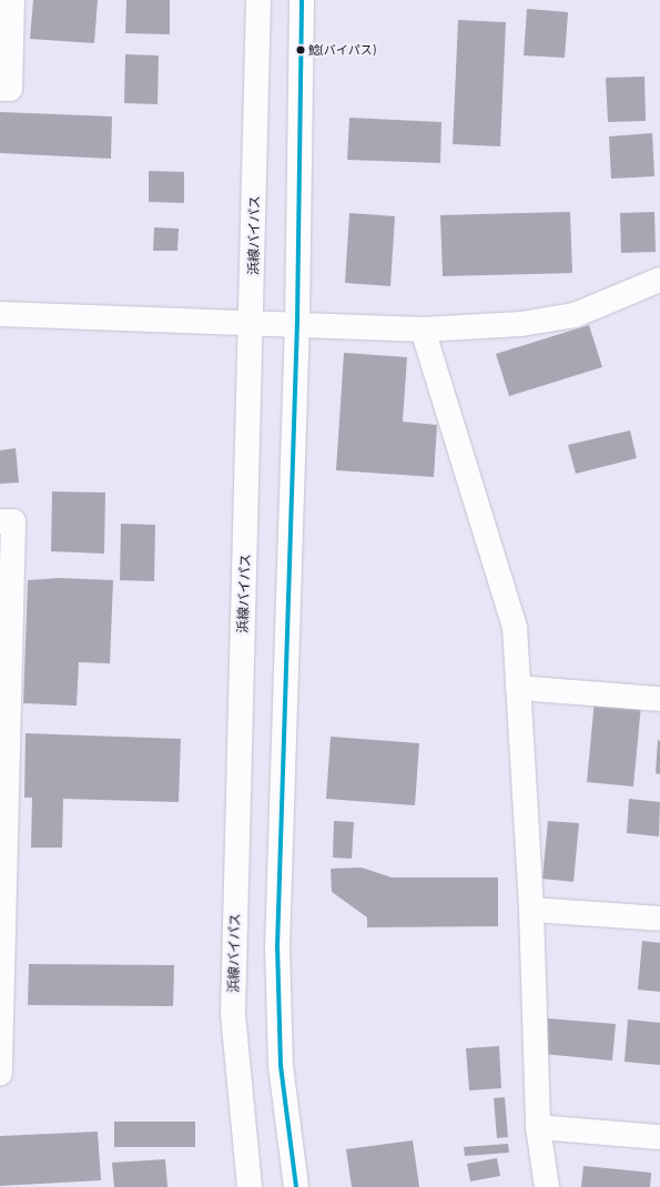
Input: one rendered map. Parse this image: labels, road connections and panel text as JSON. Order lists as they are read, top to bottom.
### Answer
{
  "streets": {
    "main road": ["浜線バイパス"]
  },
  "places": ["鯰(バイパス)"]
}
